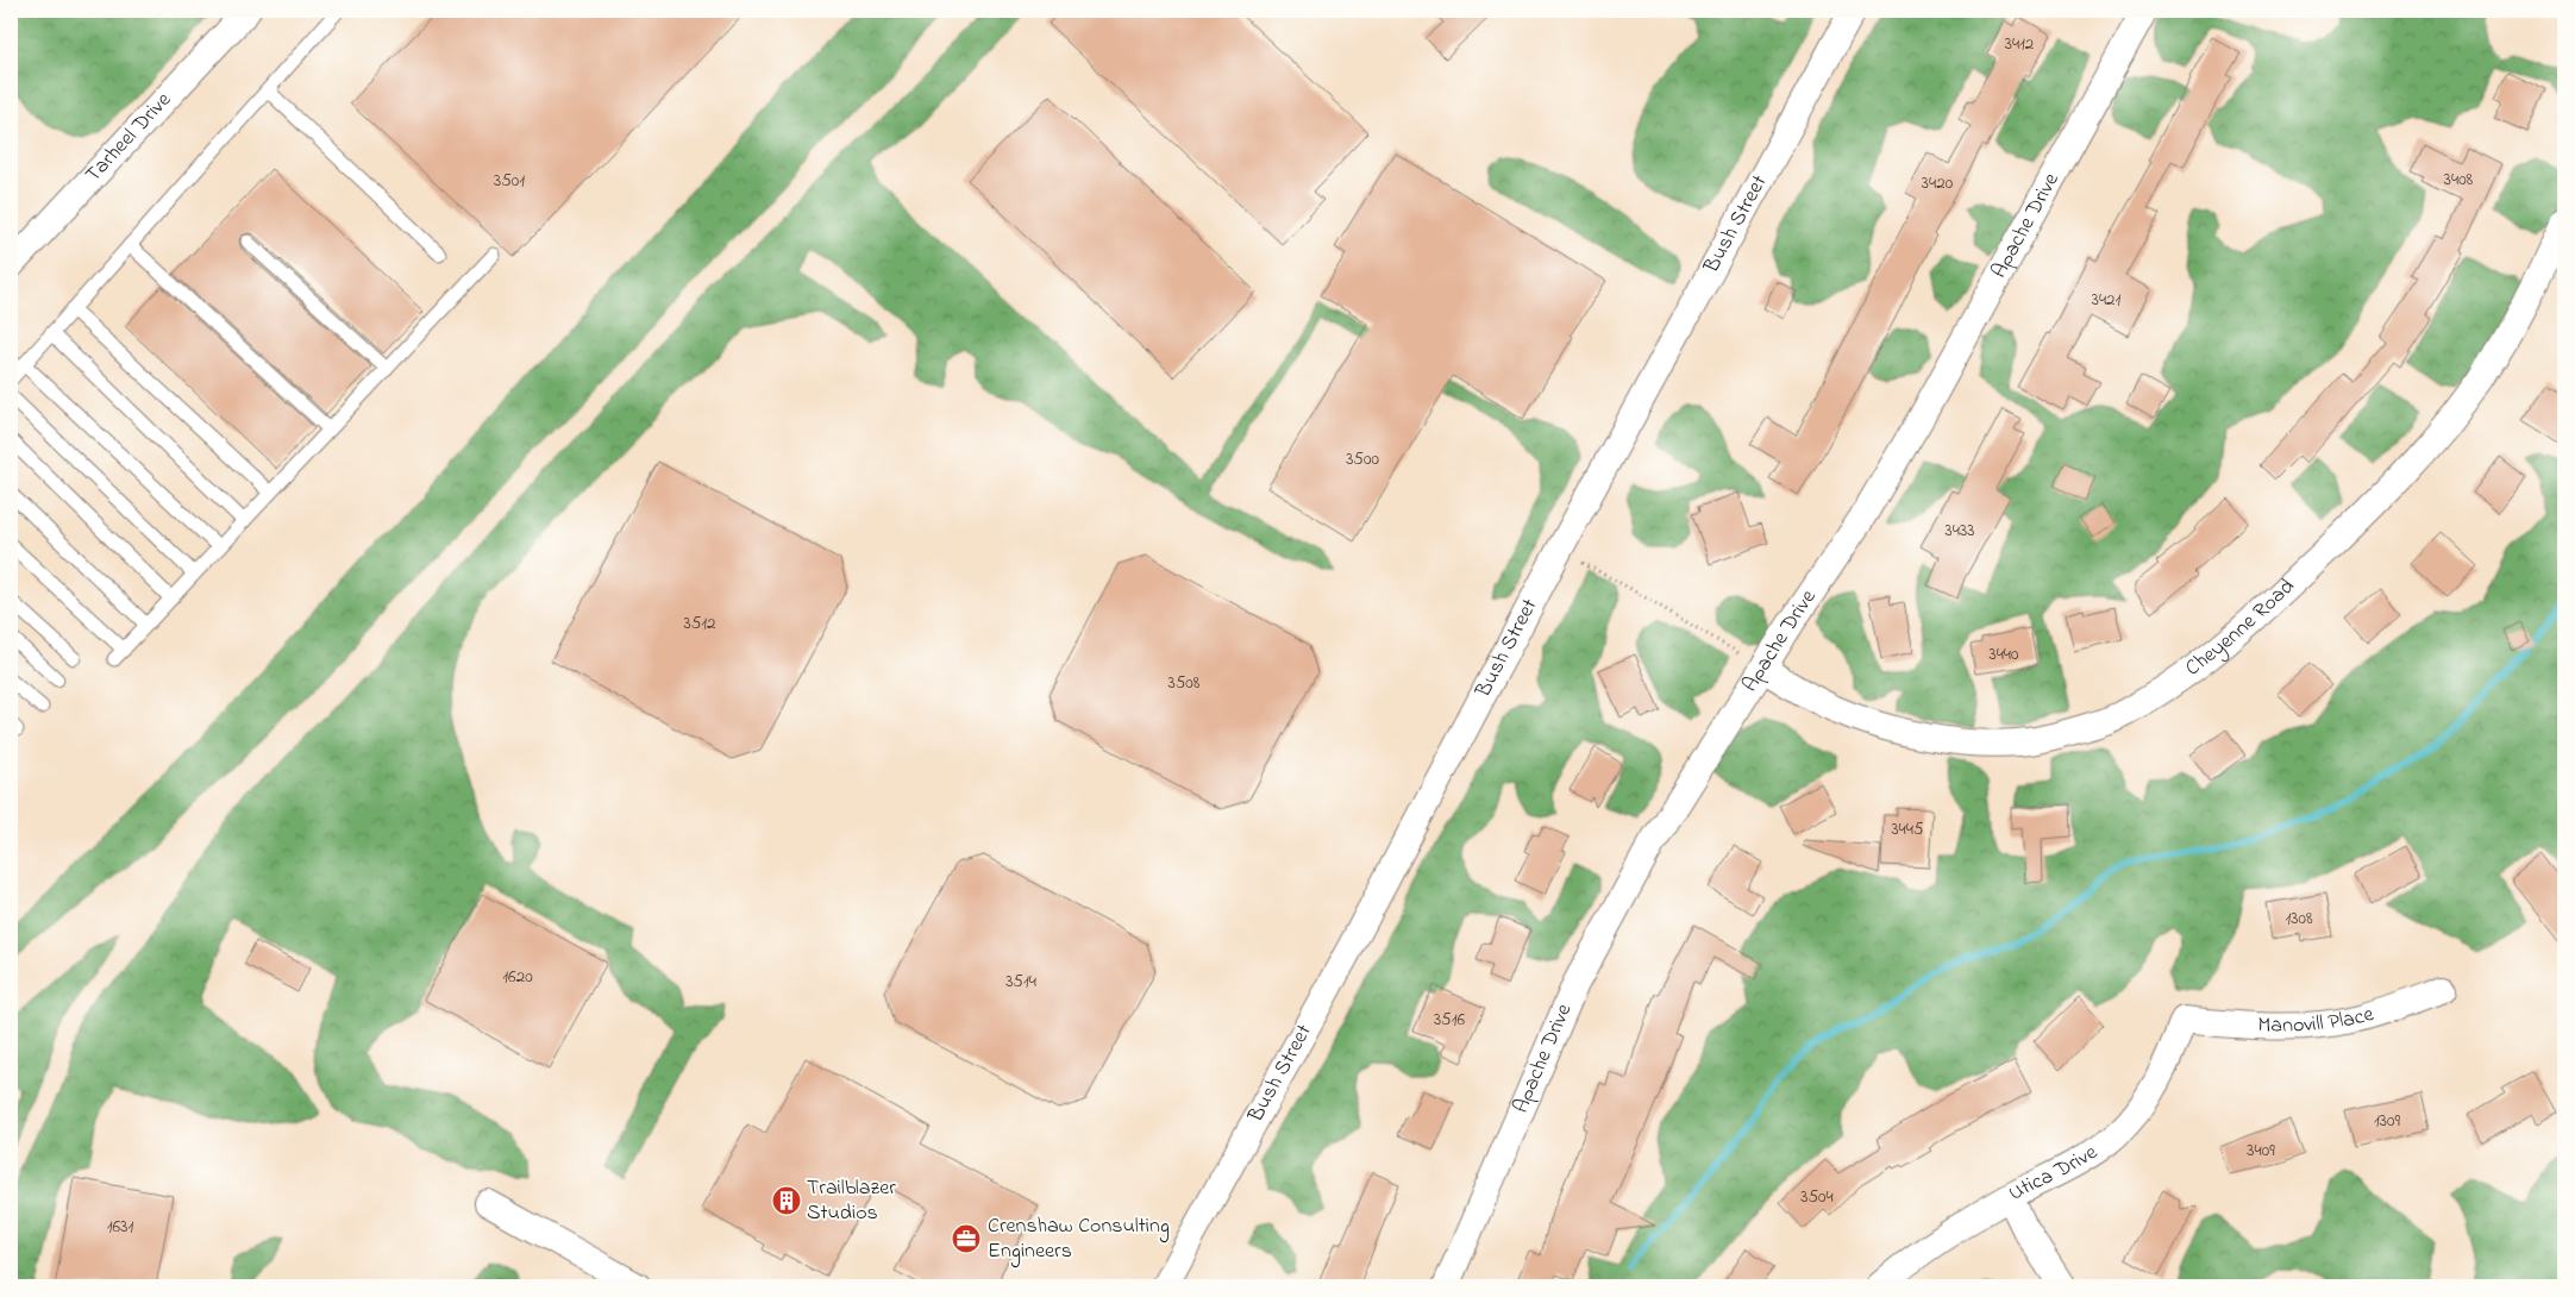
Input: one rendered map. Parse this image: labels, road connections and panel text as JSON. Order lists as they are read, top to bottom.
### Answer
{
  "streets": {
    "street": [
      "Tarheel Drive",
      "Bush Street",
      "Apache Drive",
      "Cheyenne Road",
      "Manovill Place",
      "Utica Drive"
    ]
  },
  "crossings": [
    ["Apache Drive", "Cheyenne Road"],
    ["Manovill Place", "Utica Drive"]
  ],
  "places": {
    "building": ["Trailblazer Studios"],
    "office": ["Crenshaw Consulting Engineers"]
  },
  "house_numbers": [
    "3412",
    "3408",
    "3501",
    "3420",
    "3421",
    "3500",
    "3433",
    "3512",
    "3440",
    "3508",
    "3445",
    "1308",
    "1620",
    "3514",
    "3516",
    "1309",
    "3409",
    "3504",
    "1631"
  ]
}
